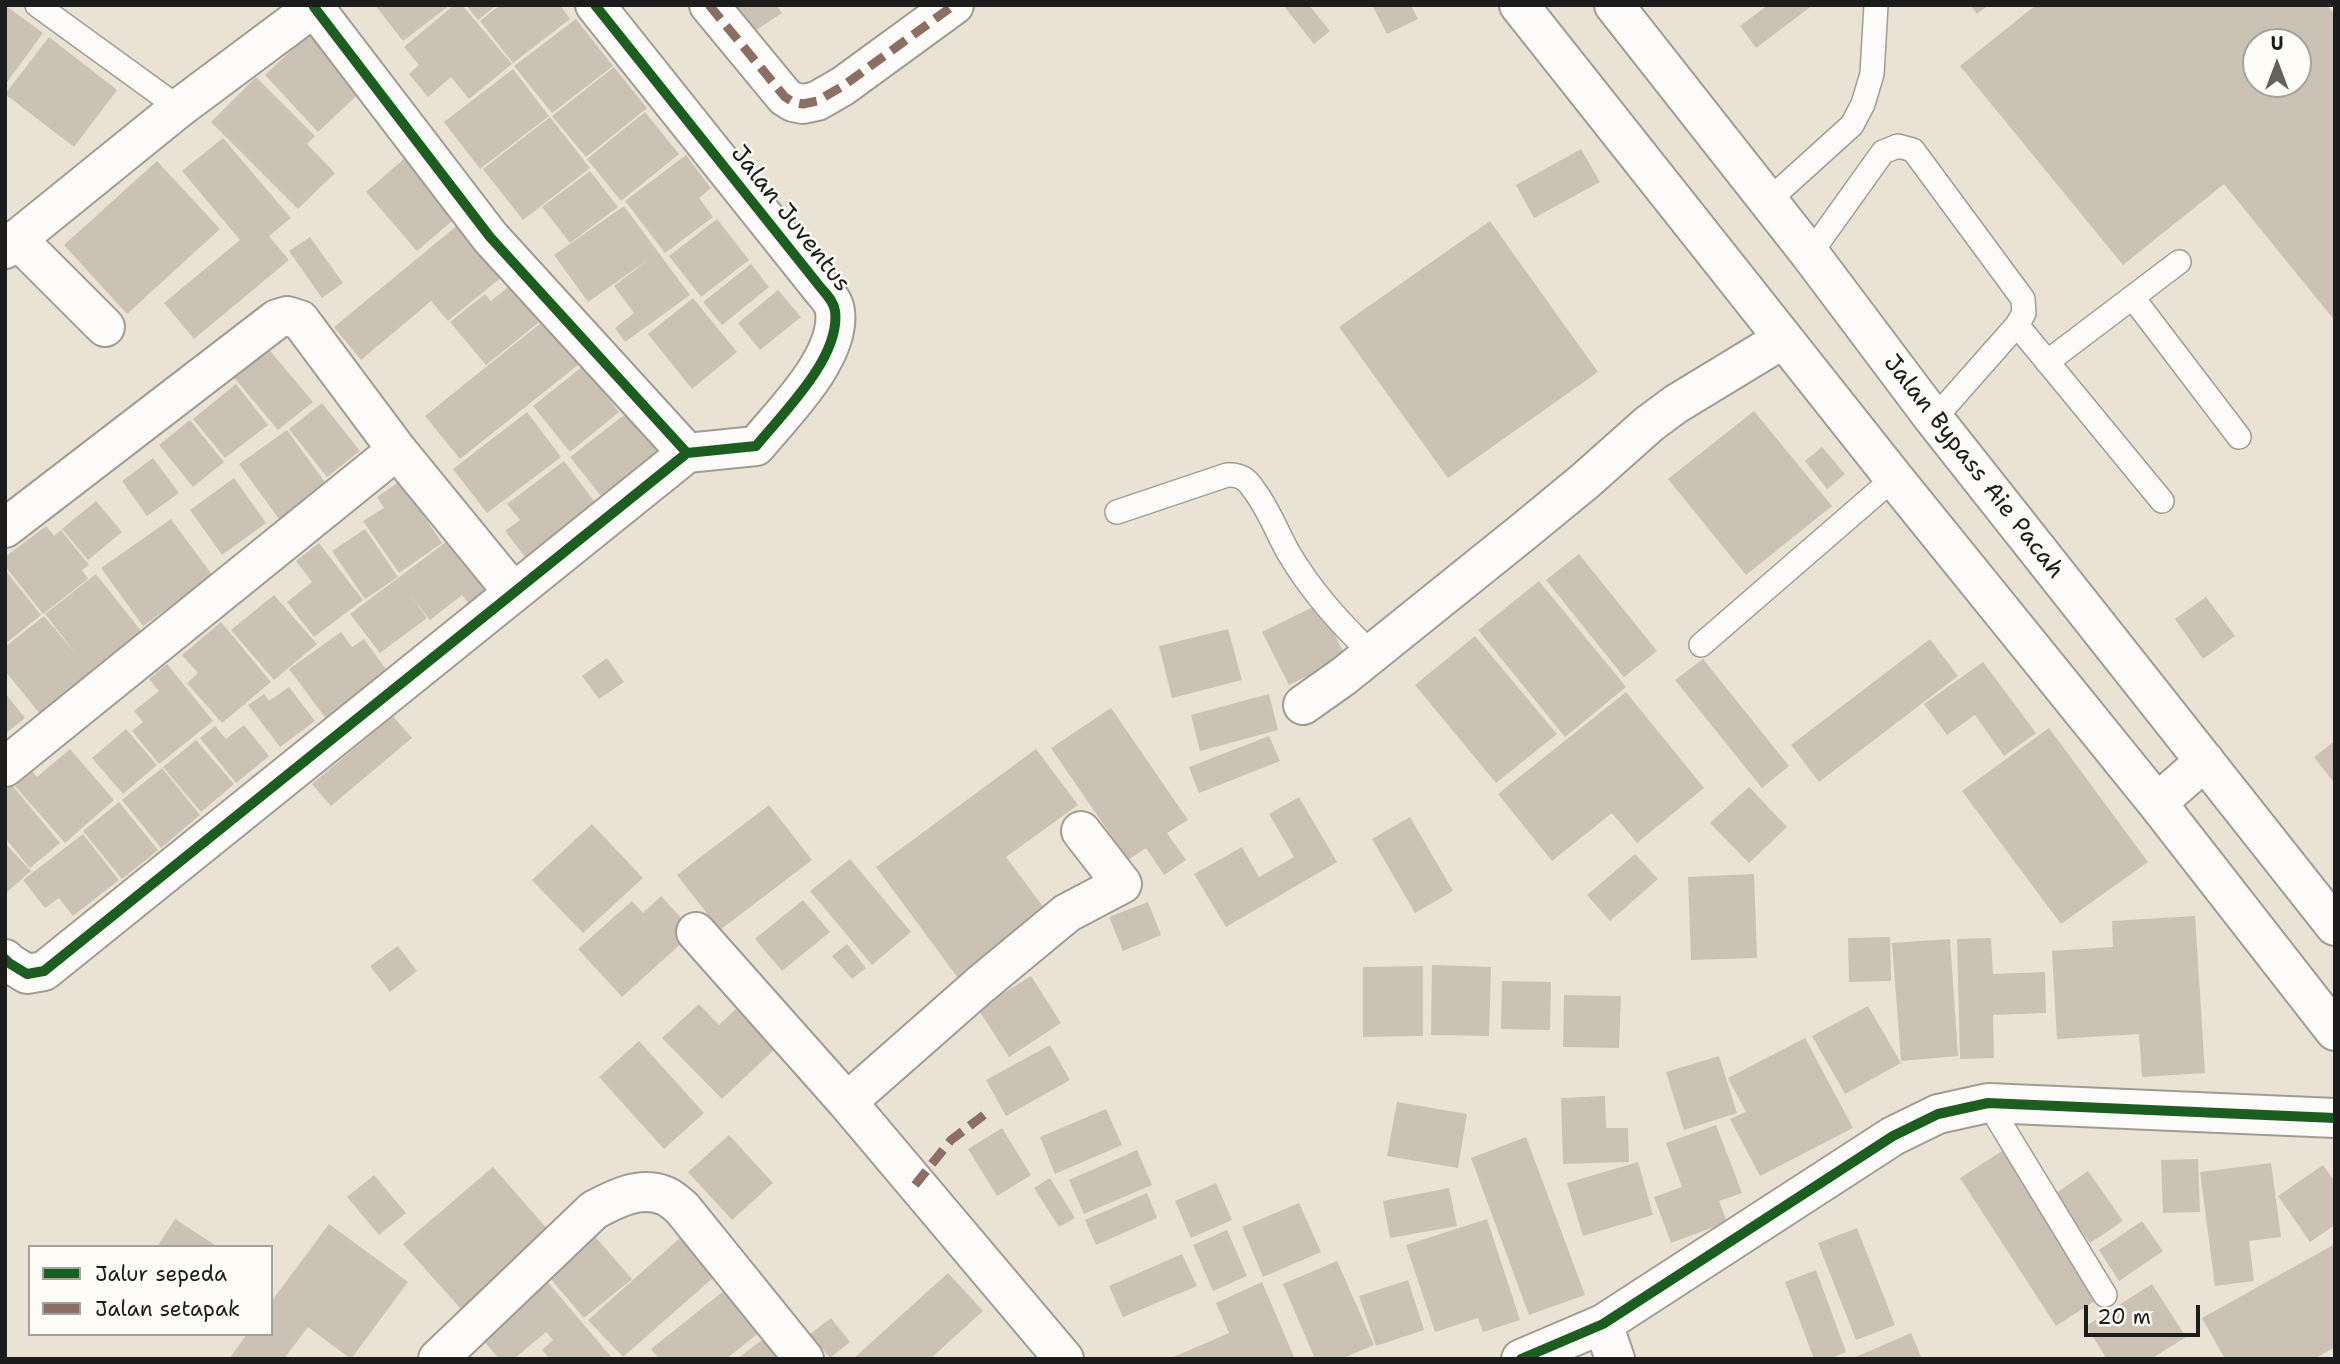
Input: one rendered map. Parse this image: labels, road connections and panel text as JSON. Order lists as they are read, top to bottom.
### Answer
{
  "streets": {
    "main road": ["Jalan Juventus", "Jalan Bypass Aie Pacah"]
  },
  "legend": ["Jalur sepeda", "Jalan setapak"],
  "scale_bar": "20 m",
  "north": "top"
}
